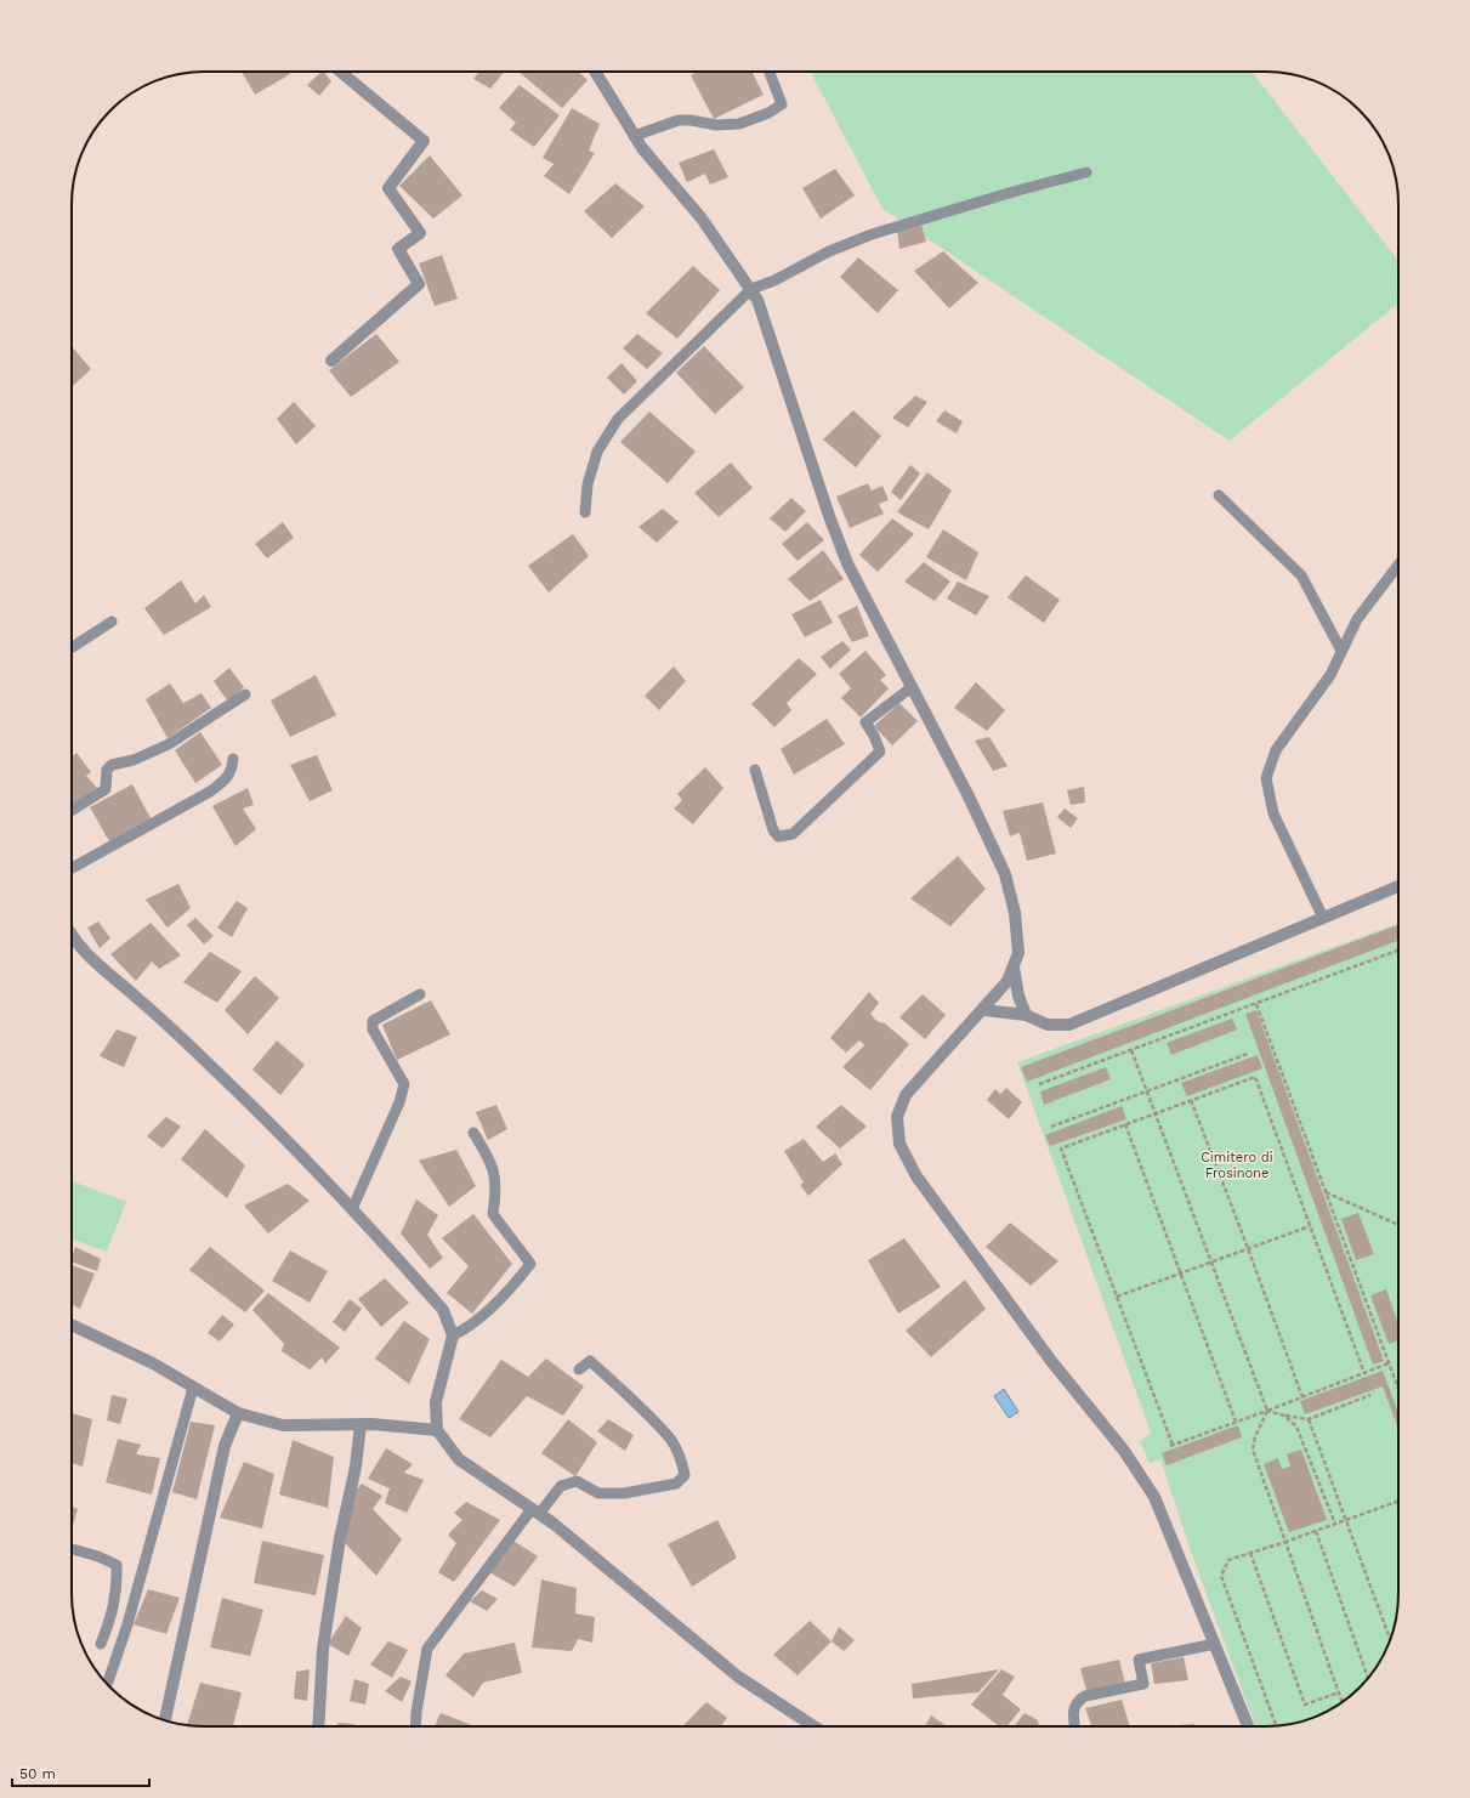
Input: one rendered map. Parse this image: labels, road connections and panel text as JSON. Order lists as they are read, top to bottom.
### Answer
{
  "parks": ["Cimitero di Frosinone"],
  "scale_bar": "50 m"
}
